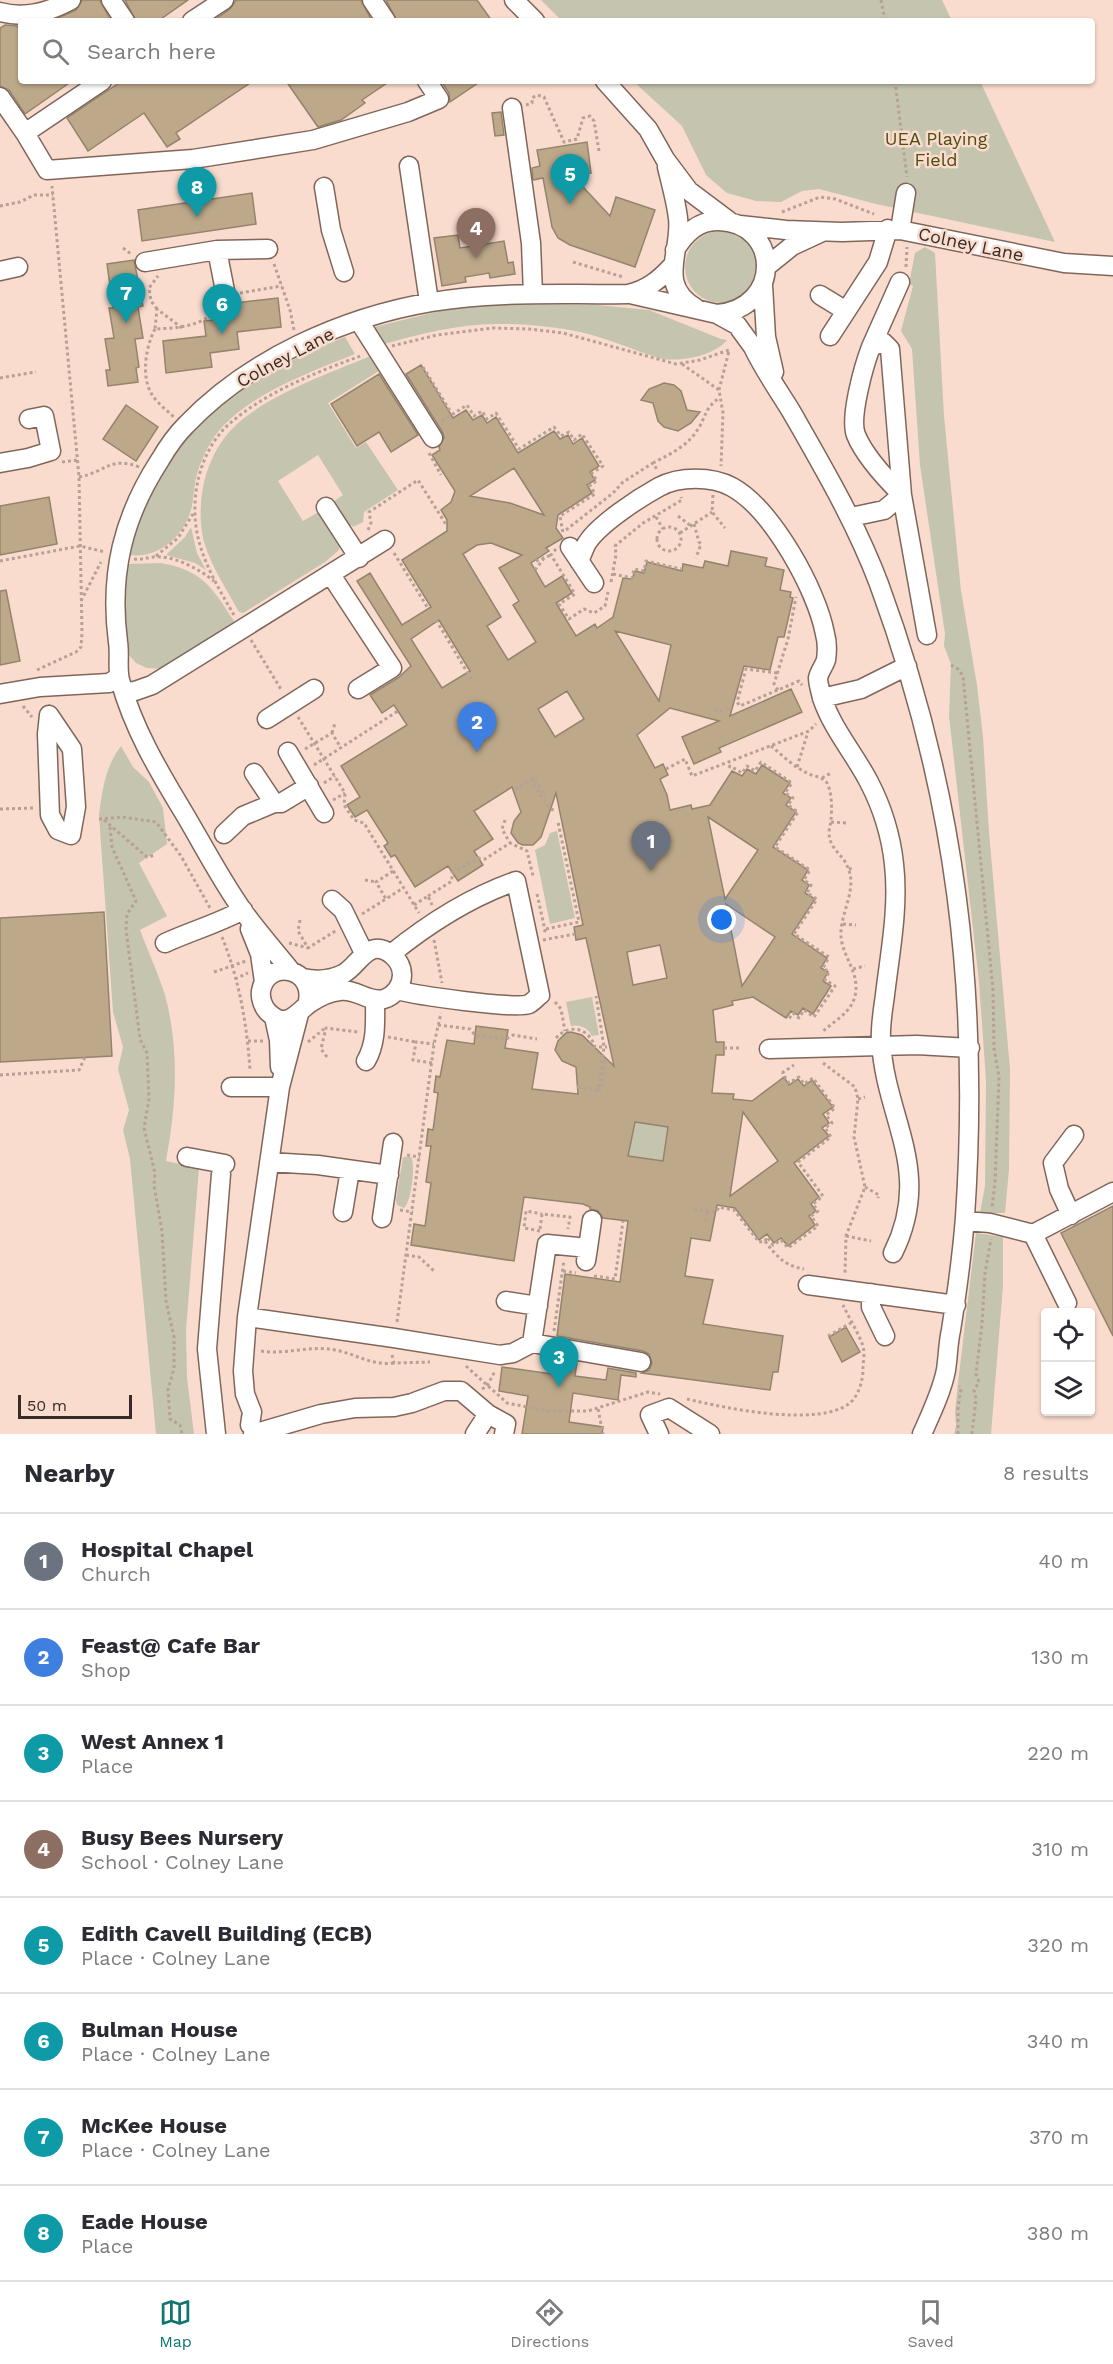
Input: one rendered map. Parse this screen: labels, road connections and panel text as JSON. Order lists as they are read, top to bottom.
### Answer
{
  "streets": {
    "street": ["Colney Lane"]
  },
  "parks": ["UEA Playing Field"],
  "scale_bar": "50 m",
  "page": {
    "search": "Search here",
    "pins": [
      "5",
      "8",
      "4",
      "7",
      "6",
      "2",
      "1",
      "3"
    ],
    "scale": "50 m",
    "heading": ["Nearby", "8 results"],
    "list": [
      {
        "mark": "1",
        "name": "Hospital Chapel",
        "note": "Church",
        "value": "40 m"
      },
      {
        "mark": "2",
        "name": "Feast@ Cafe Bar",
        "note": "Shop",
        "value": "130 m"
      },
      {
        "mark": "3",
        "name": "West Annex 1",
        "note": "Place",
        "value": "220 m"
      },
      {
        "mark": "4",
        "name": "Busy Bees Nursery",
        "note": "School · Colney Lane",
        "value": "310 m"
      },
      {
        "mark": "5",
        "name": "Edith Cavell Building (ECB)",
        "note": "Place · Colney Lane",
        "value": "320 m"
      },
      {
        "mark": "6",
        "name": "Bulman House",
        "note": "Place · Colney Lane",
        "value": "340 m"
      },
      {
        "mark": "7",
        "name": "McKee House",
        "note": "Place · Colney Lane",
        "value": "370 m"
      },
      {
        "mark": "8",
        "name": "Eade House",
        "note": "Place",
        "value": "380 m"
      }
    ],
    "nav": ["Map", "Directions", "Saved"]
  }
}
